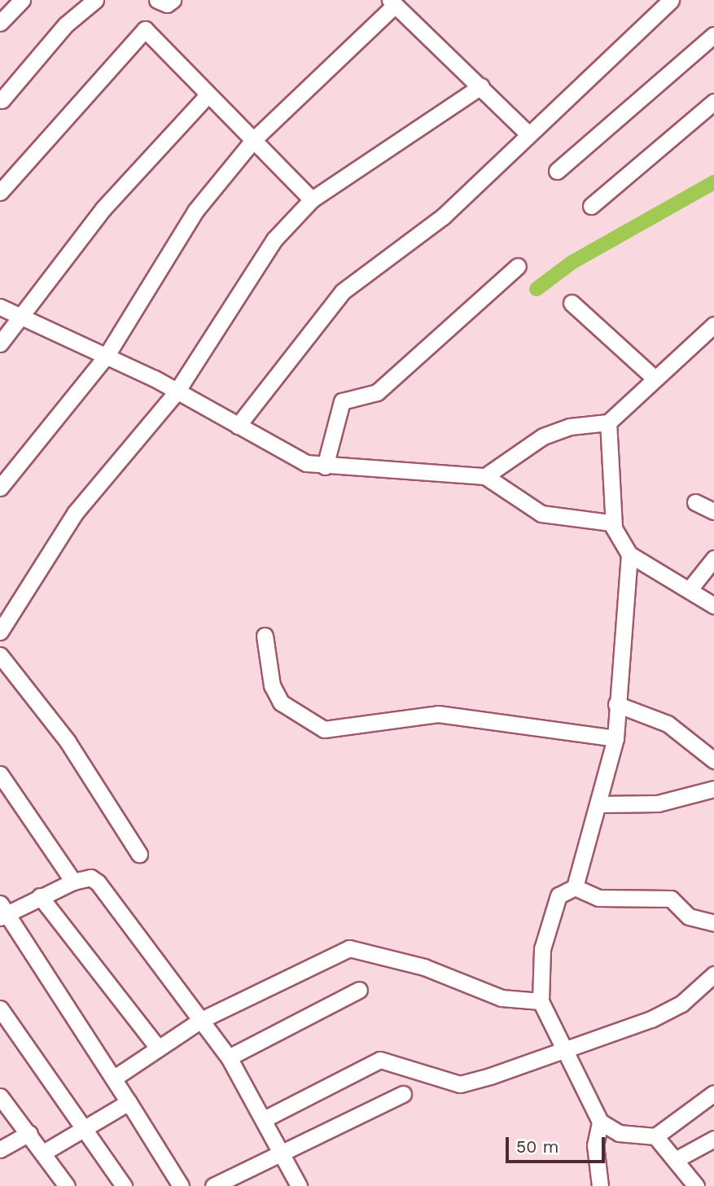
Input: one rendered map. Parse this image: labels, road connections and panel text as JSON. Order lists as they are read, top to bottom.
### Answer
{
  "scale_bar": "50 m"
}
